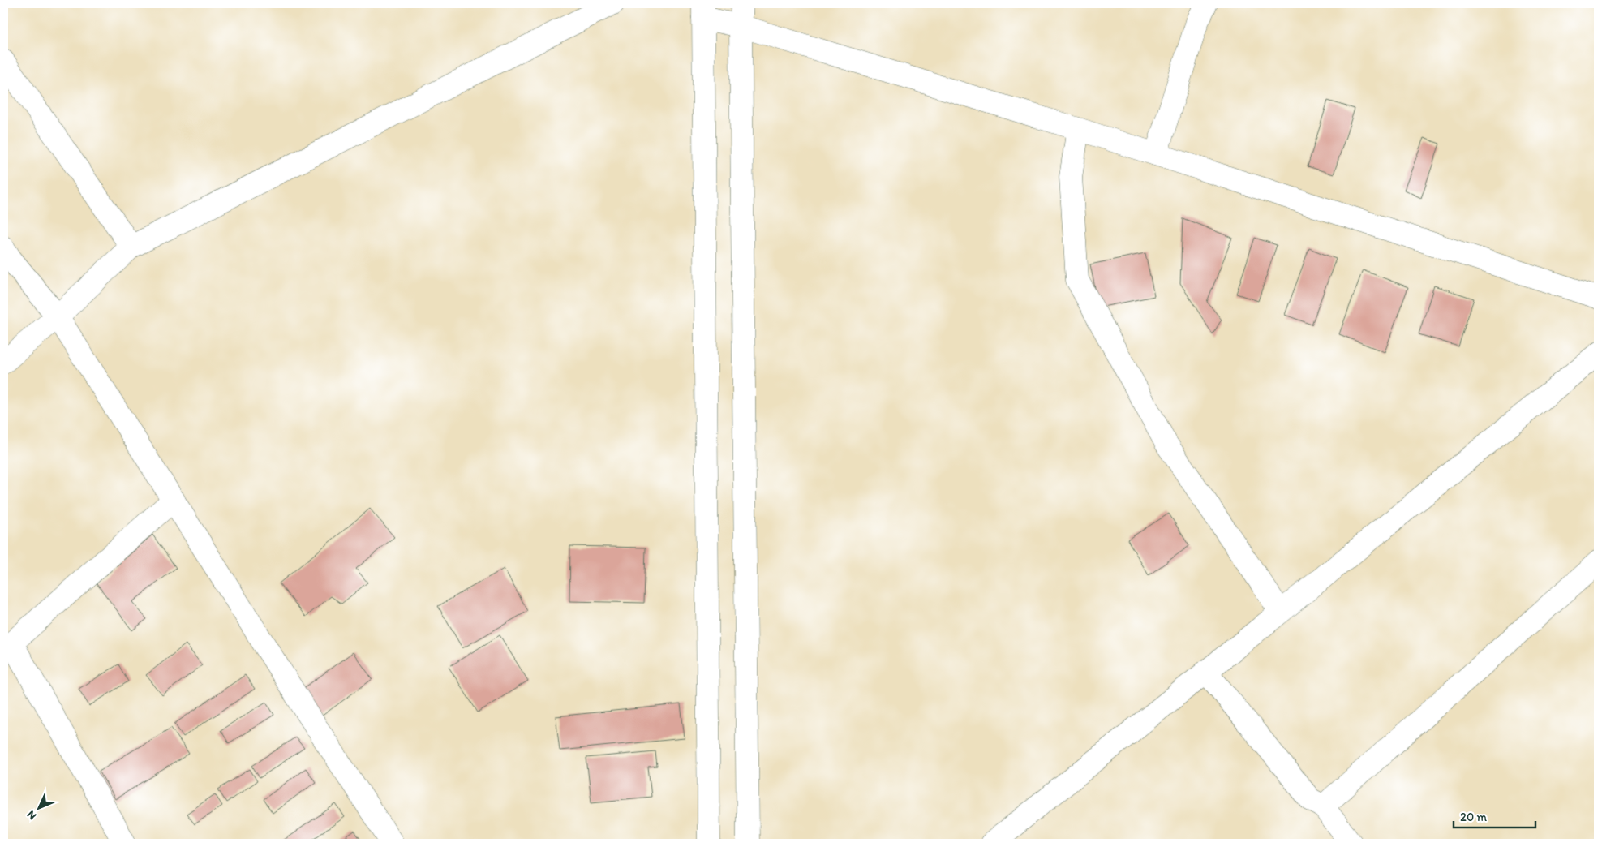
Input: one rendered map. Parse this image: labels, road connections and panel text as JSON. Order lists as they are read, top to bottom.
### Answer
{
  "scale_bar": "20 m",
  "north": "bottom left"
}
